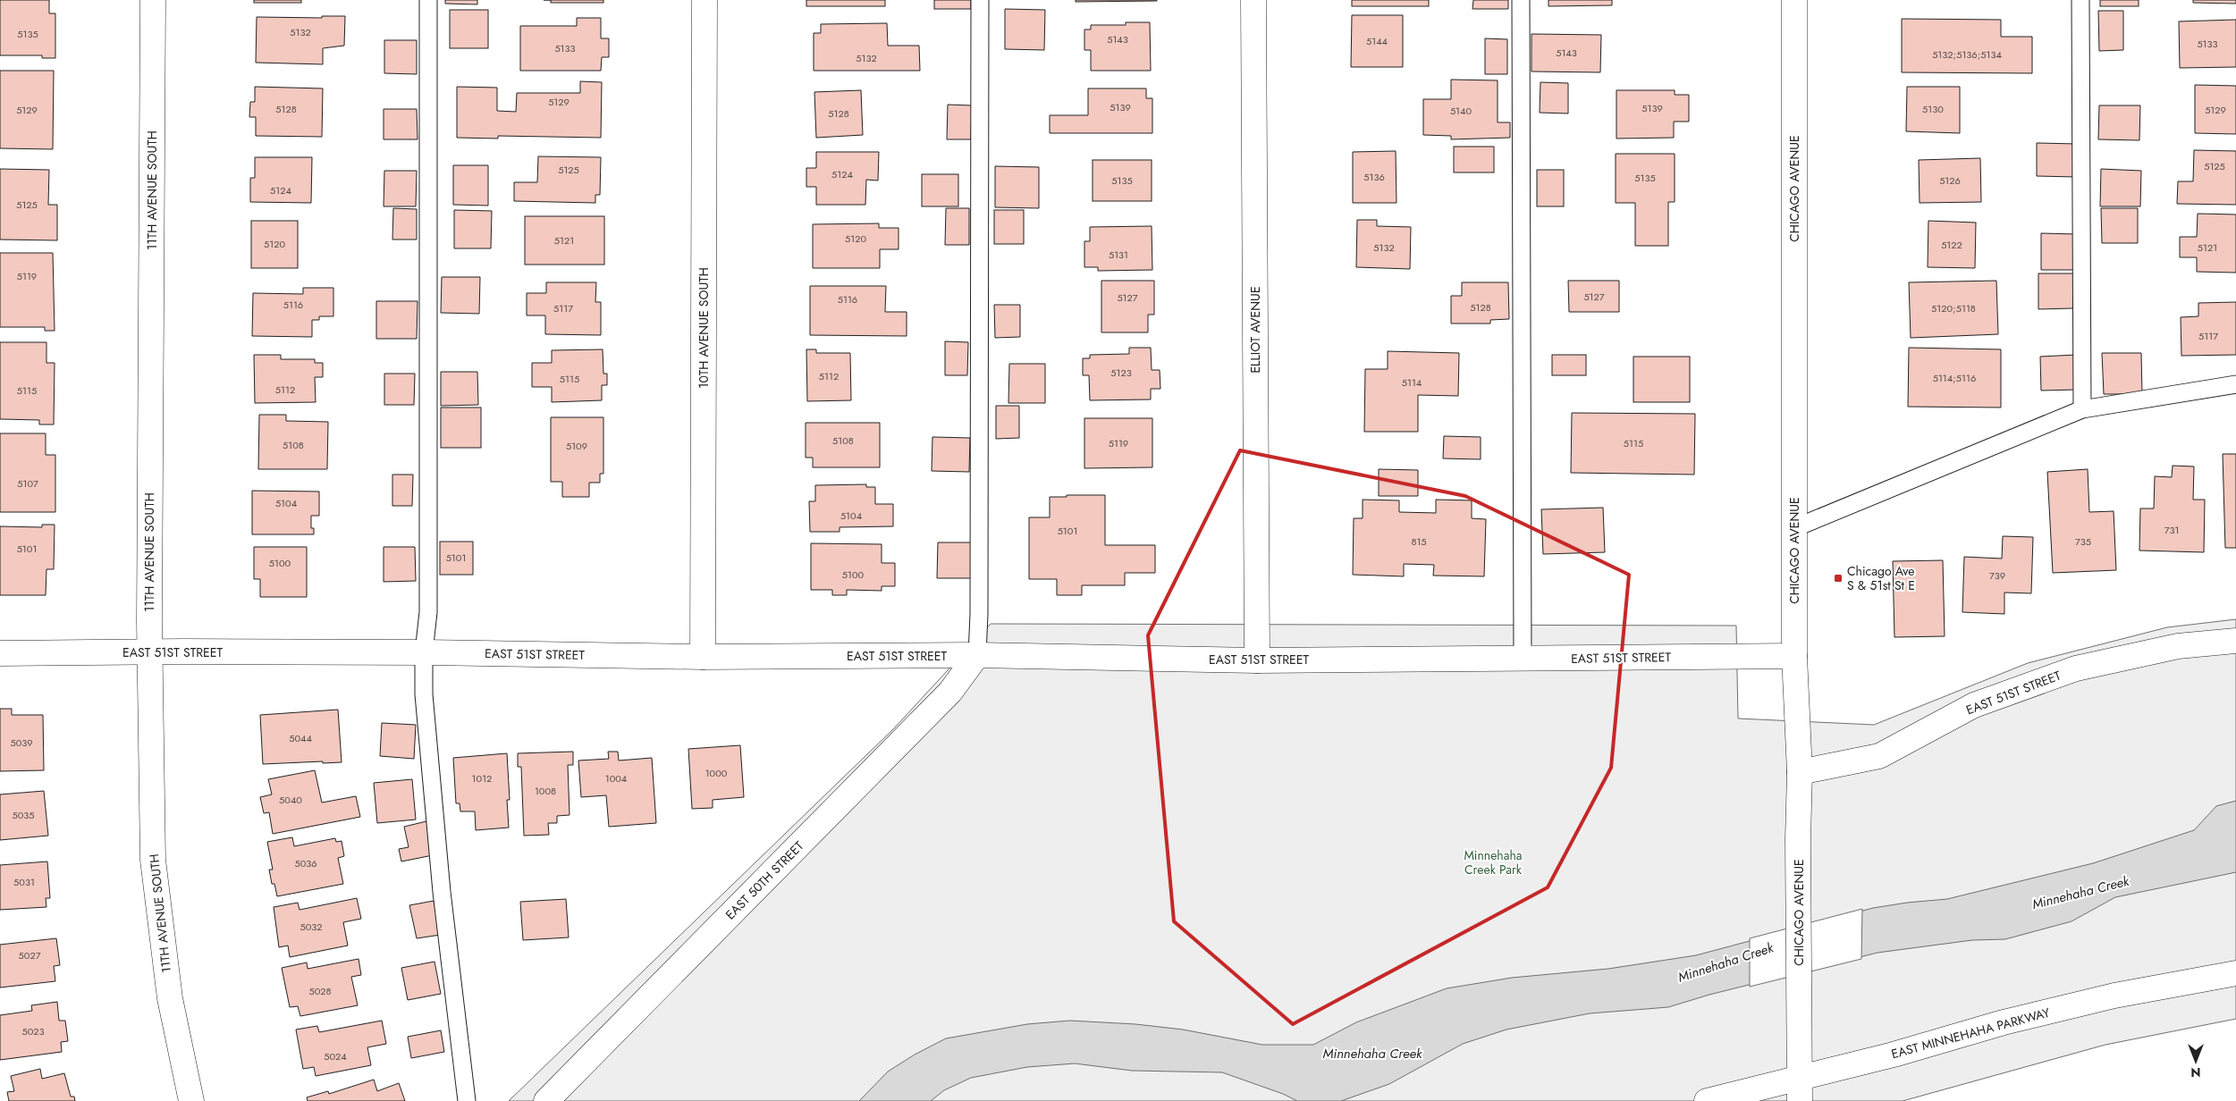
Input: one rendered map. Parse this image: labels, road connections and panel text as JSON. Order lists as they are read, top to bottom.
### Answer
{
  "streets": {
    "street": [
      "CHICAGO AVENUE",
      "11TH AVENUE SOUTH",
      "10TH AVENUE SOUTH",
      "ELLIOT AVENUE",
      "EAST 51ST STREET",
      "EAST 50TH STREET",
      "EAST MINNEHAHA PARKWAY"
    ]
  },
  "crossings": [
    ["CHICAGO AVENUE", "EAST 51ST STREET"],
    ["CHICAGO AVENUE", "EAST MINNEHAHA PARKWAY"],
    ["11TH AVENUE SOUTH", "EAST 51ST STREET"],
    ["10TH AVENUE SOUTH", "EAST 51ST STREET"],
    ["ELLIOT AVENUE", "EAST 51ST STREET"],
    ["EAST 51ST STREET", "EAST 50TH STREET"]
  ],
  "water": ["Minnehaha Creek"],
  "parks": ["Minnehaha Creek Park"],
  "places": {
    "transit": ["Chicago Ave S & 51st St E"]
  },
  "house_numbers": [
    "5132",
    "5135",
    "5143",
    "5144",
    "5133",
    "5133",
    "5143",
    "5132;5136;5134",
    "5132",
    "5129",
    "5139",
    "5139",
    "5128",
    "5130",
    "5129",
    "5129",
    "5140",
    "5128",
    "5125",
    "5125",
    "5124",
    "5136",
    "5135",
    "5135",
    "5126",
    "5124",
    "5125",
    "5120",
    "5121",
    "5120",
    "5122",
    "5132",
    "5121",
    "5131",
    "5119",
    "5127",
    "5127",
    "5116",
    "5116",
    "5128",
    "5117",
    "5120;5118",
    "5117",
    "5123",
    "5112",
    "5114;5116",
    "5115",
    "5114",
    "5112",
    "5115",
    "5108",
    "5119",
    "5115",
    "5108",
    "5109",
    "5107",
    "5104",
    "5104",
    "731",
    "5101",
    "815",
    "735",
    "5101",
    "5101",
    "5100",
    "5100",
    "739",
    "5044",
    "5039",
    "1000",
    "1012",
    "1004",
    "1008",
    "5040",
    "5035",
    "5036",
    "5031",
    "5032",
    "5027",
    "5028",
    "5023",
    "5024"
  ],
  "north": "bottom"
}
